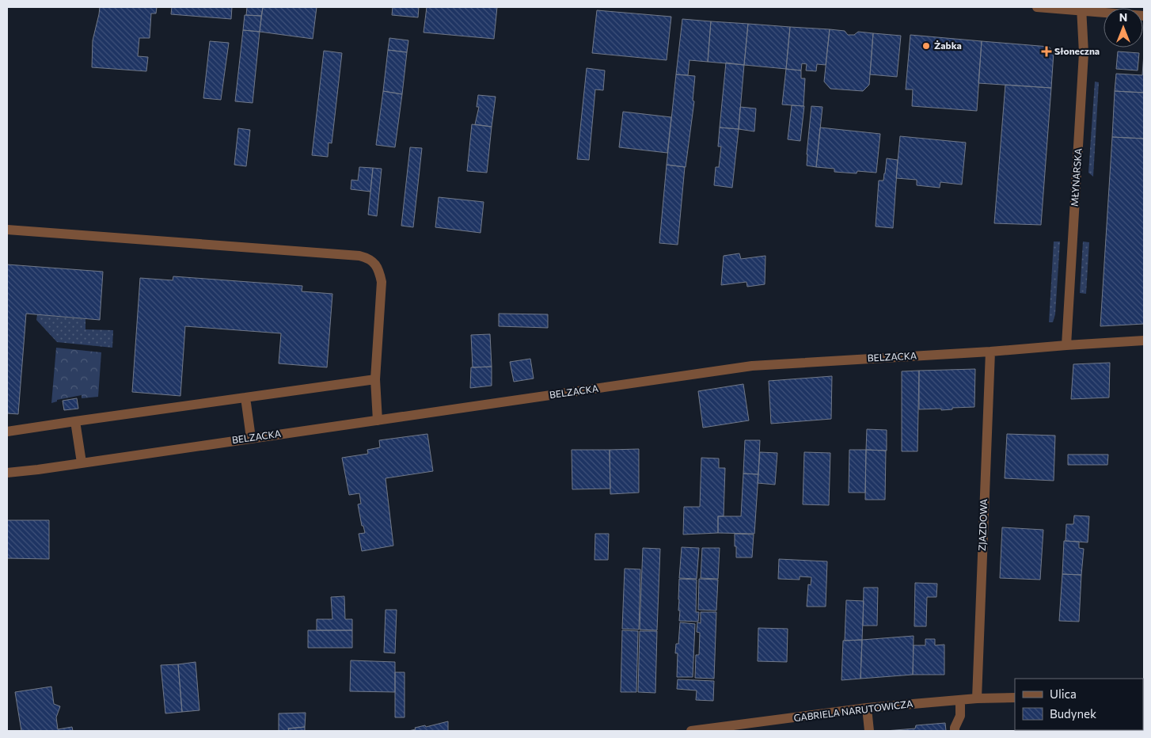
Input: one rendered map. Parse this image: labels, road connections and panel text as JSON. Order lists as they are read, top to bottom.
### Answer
{
  "streets": {
    "street": [
      "MŁYNARSKA",
      "BELZACKA",
      "ZJAZDOWA",
      "GABRIELA NARUTOWICZA"
    ]
  },
  "crossings": [
    ["MŁYNARSKA", "BELZACKA"],
    ["BELZACKA", "ZJAZDOWA"],
    ["ZJAZDOWA", "GABRIELA NARUTOWICZA"]
  ],
  "places": {
    "other": ["Żabka"],
    "health": ["Słoneczna"]
  },
  "legend": ["Ulica", "Budynek"],
  "north": "top"
}
